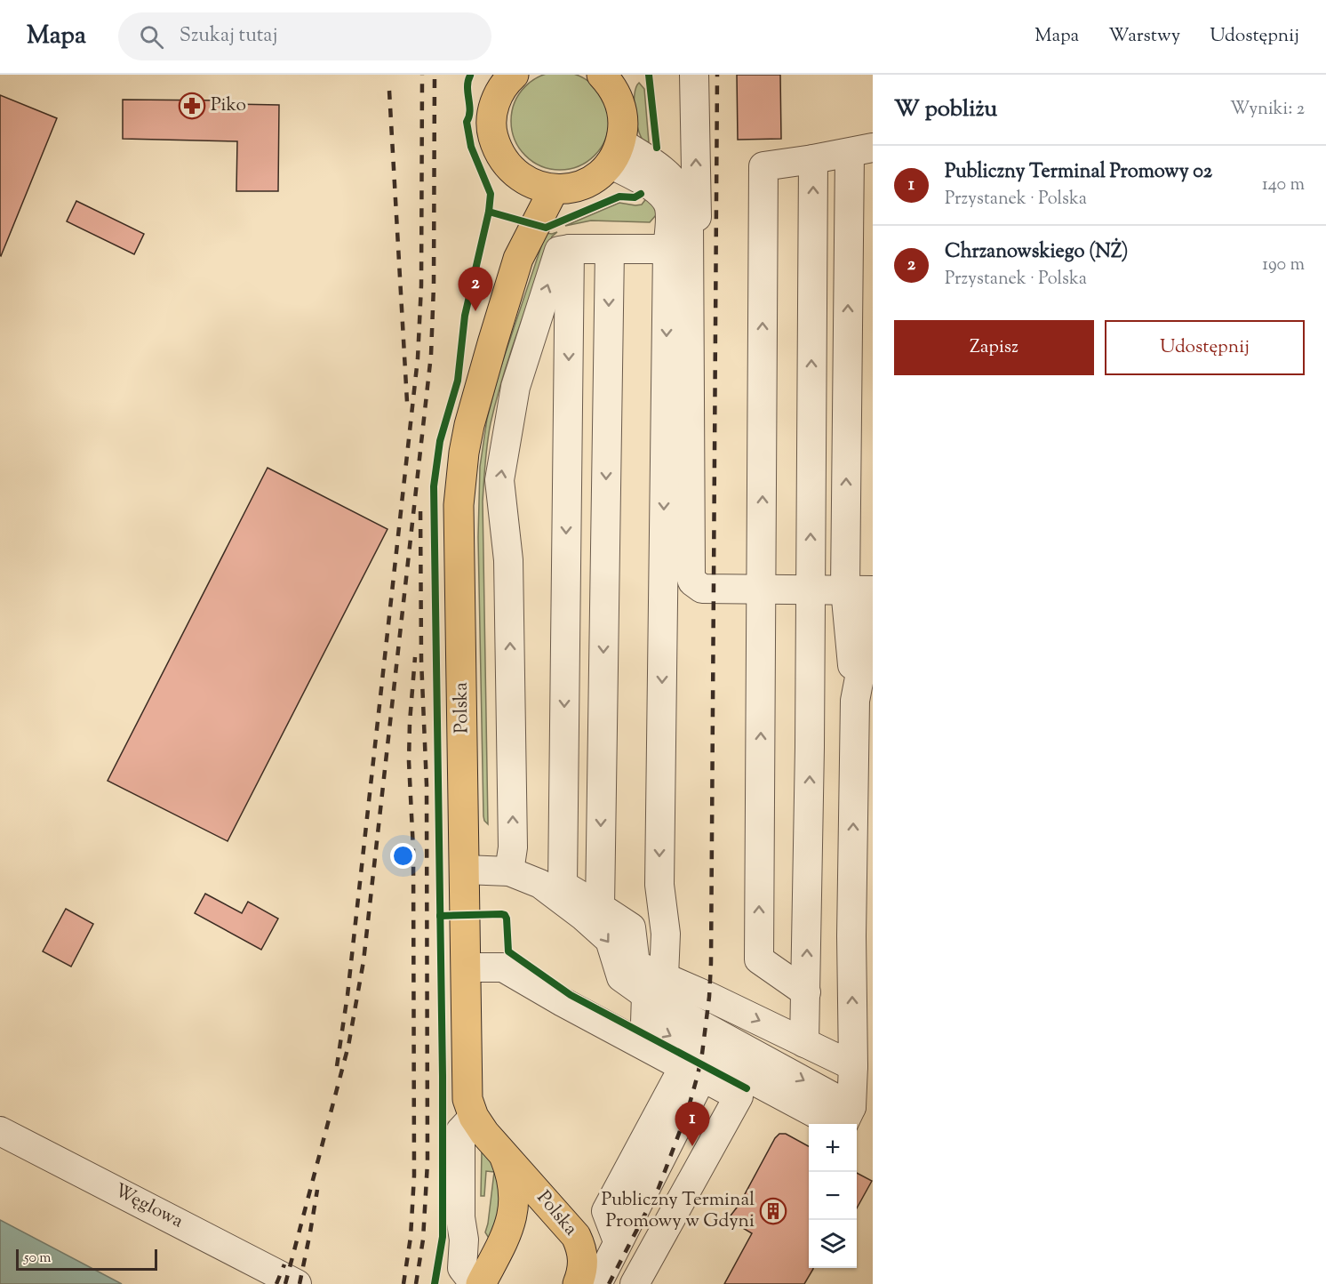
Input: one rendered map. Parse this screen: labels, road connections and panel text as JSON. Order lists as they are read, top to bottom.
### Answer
{
  "streets": {
    "highway": ["Polska"],
    "lane": ["Węglowa"]
  },
  "places": {
    "pharmacy": ["Piko"],
    "building": ["Publiczny Terminal Promowy w Gdyni"]
  },
  "scale_bar": "50 m",
  "page": {
    "header": "Mapa",
    "search": "Szukaj tutaj",
    "nav": ["Mapa", "Warstwy", "Udostępnij"],
    "heading": ["W pobliżu", "Wyniki: 2"],
    "list": [
      {
        "mark": "1",
        "name": "Publiczny Terminal Promowy 02",
        "note": "Przystanek · Polska",
        "value": "140 m"
      },
      {
        "mark": "2",
        "name": "Chrzanowskiego (NŻ)",
        "note": "Przystanek · Polska",
        "value": "190 m"
      }
    ],
    "pins": ["2", "1"],
    "buttons": ["Zapisz", "Udostępnij"],
    "map_buttons": ["+", "−"],
    "scale": "50 m"
  }
}
